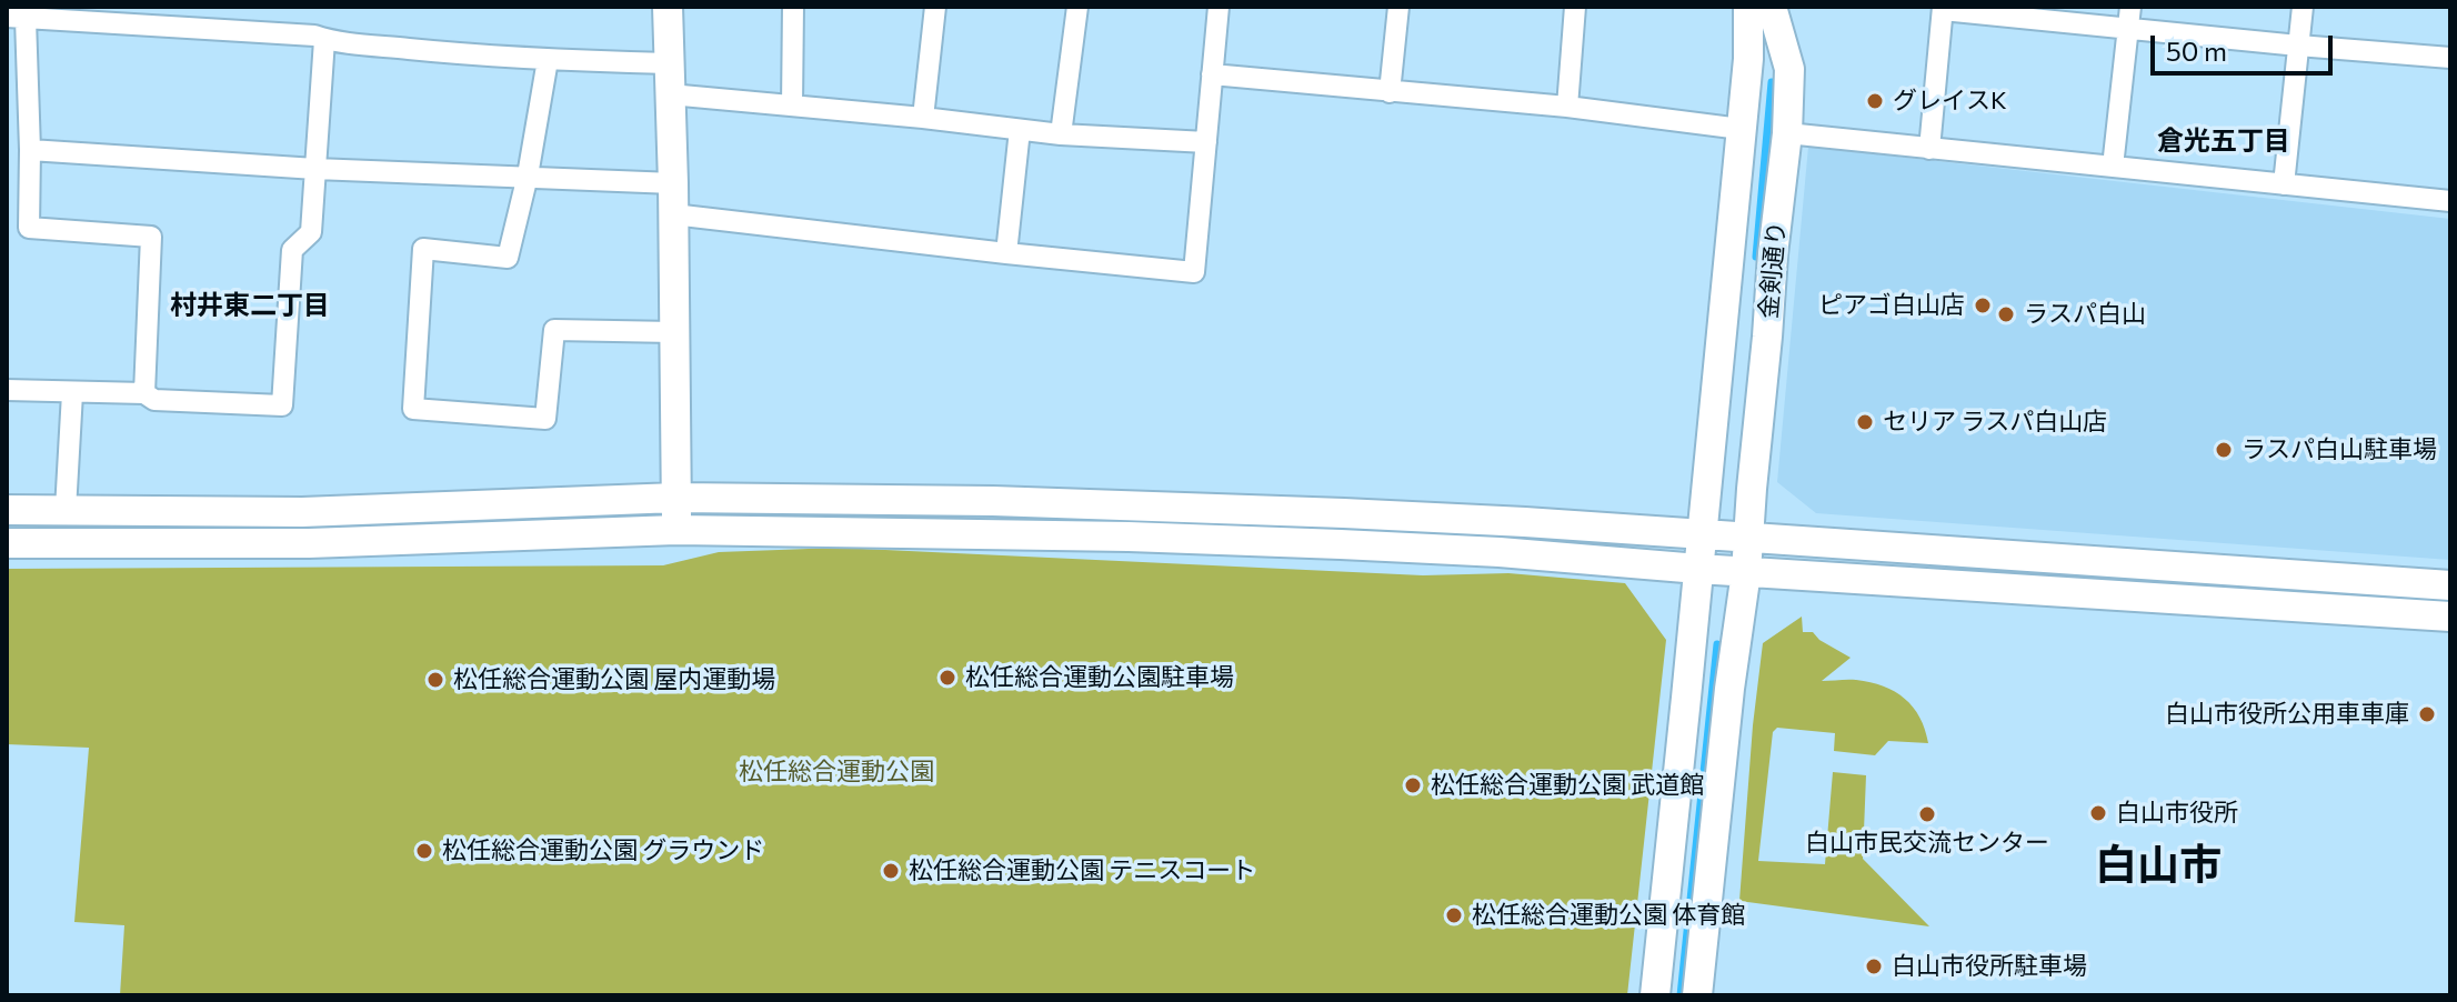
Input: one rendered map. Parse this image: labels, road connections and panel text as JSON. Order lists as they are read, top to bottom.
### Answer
{
  "streets": {
    "street": ["金剣通り"]
  },
  "districts": ["倉光五丁目", "村井東二丁目", "白山市"],
  "parks": ["松任総合運動公園"],
  "places": [
    "グレイスK",
    "ピアゴ白山店",
    "ラスパ白山",
    "セリア ラスパ白山店",
    "ラスパ白山駐車場",
    "松任総合運動公園駐車場",
    "松任総合運動公園 屋内運動場",
    "白山市役所公用車車庫",
    "松任総合運動公園 武道館",
    "白山市役所",
    "白山市民交流センター",
    "松任総合運動公園 グラウンド",
    "松任総合運動公園 テニスコート",
    "松任総合運動公園 体育館",
    "白山市役所駐車場"
  ],
  "scale_bar": "50 m"
}
